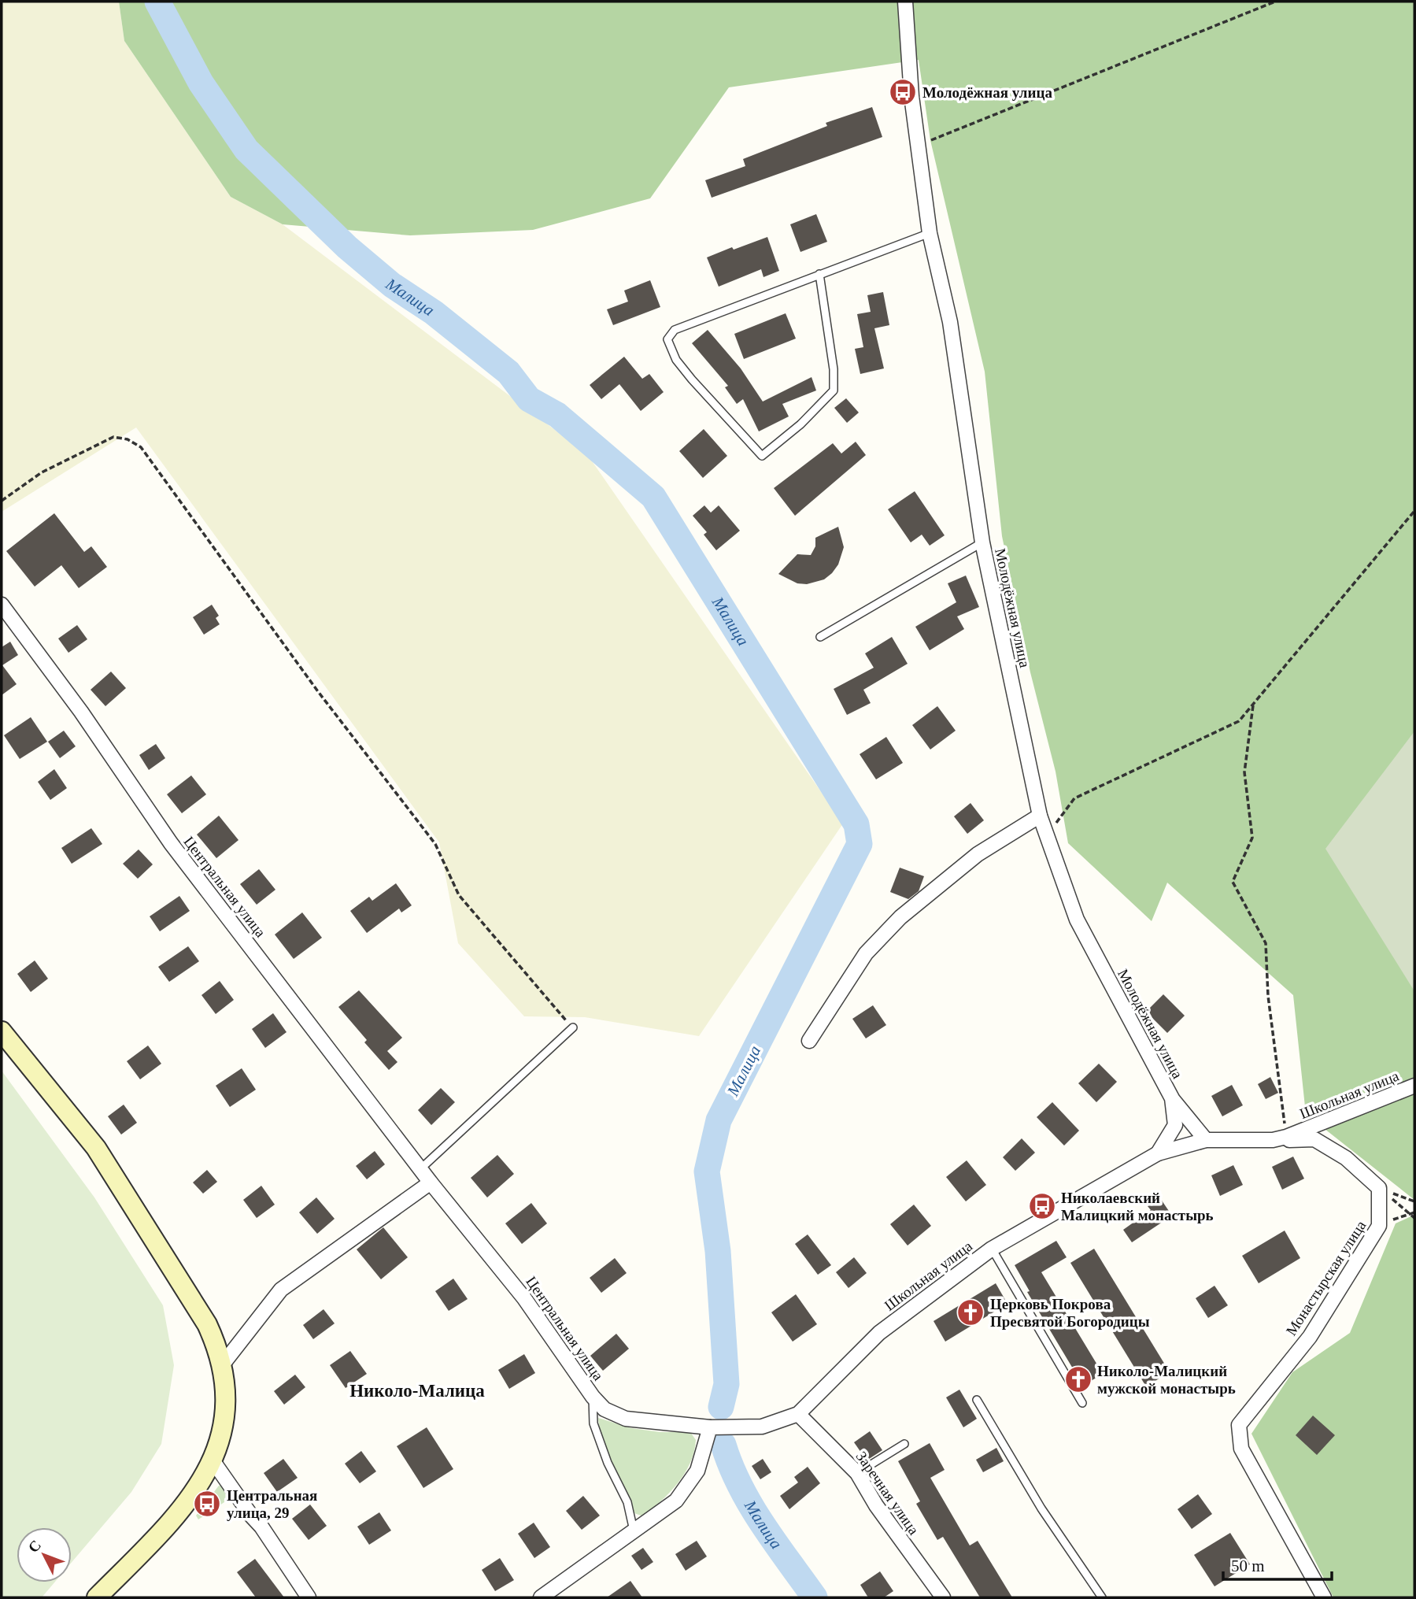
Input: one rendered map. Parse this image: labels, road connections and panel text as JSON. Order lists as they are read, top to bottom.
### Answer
{
  "streets": {
    "street": [
      "Молодёжная улица",
      "Центральная улица",
      "Школьная улица",
      "Монастырская улица",
      "Заречная улица"
    ]
  },
  "crossings": [
    ["Молодёжная улица", "Школьная улица"],
    ["Центральная улица", "Школьная улица"],
    ["Школьная улица", "Заречная улица"]
  ],
  "districts": ["Николо-Малица"],
  "water": ["Малица"],
  "places": {
    "bus stop": ["Молодёжная улица", "Николаевский Малицкий монастырь", "Центральная улица, 29"],
    "church": ["Церковь Покрова Пресвятой Богородицы", "Николо-Малицкий мужской монастырь"]
  },
  "scale_bar": "50 m",
  "north": "top left"
}
